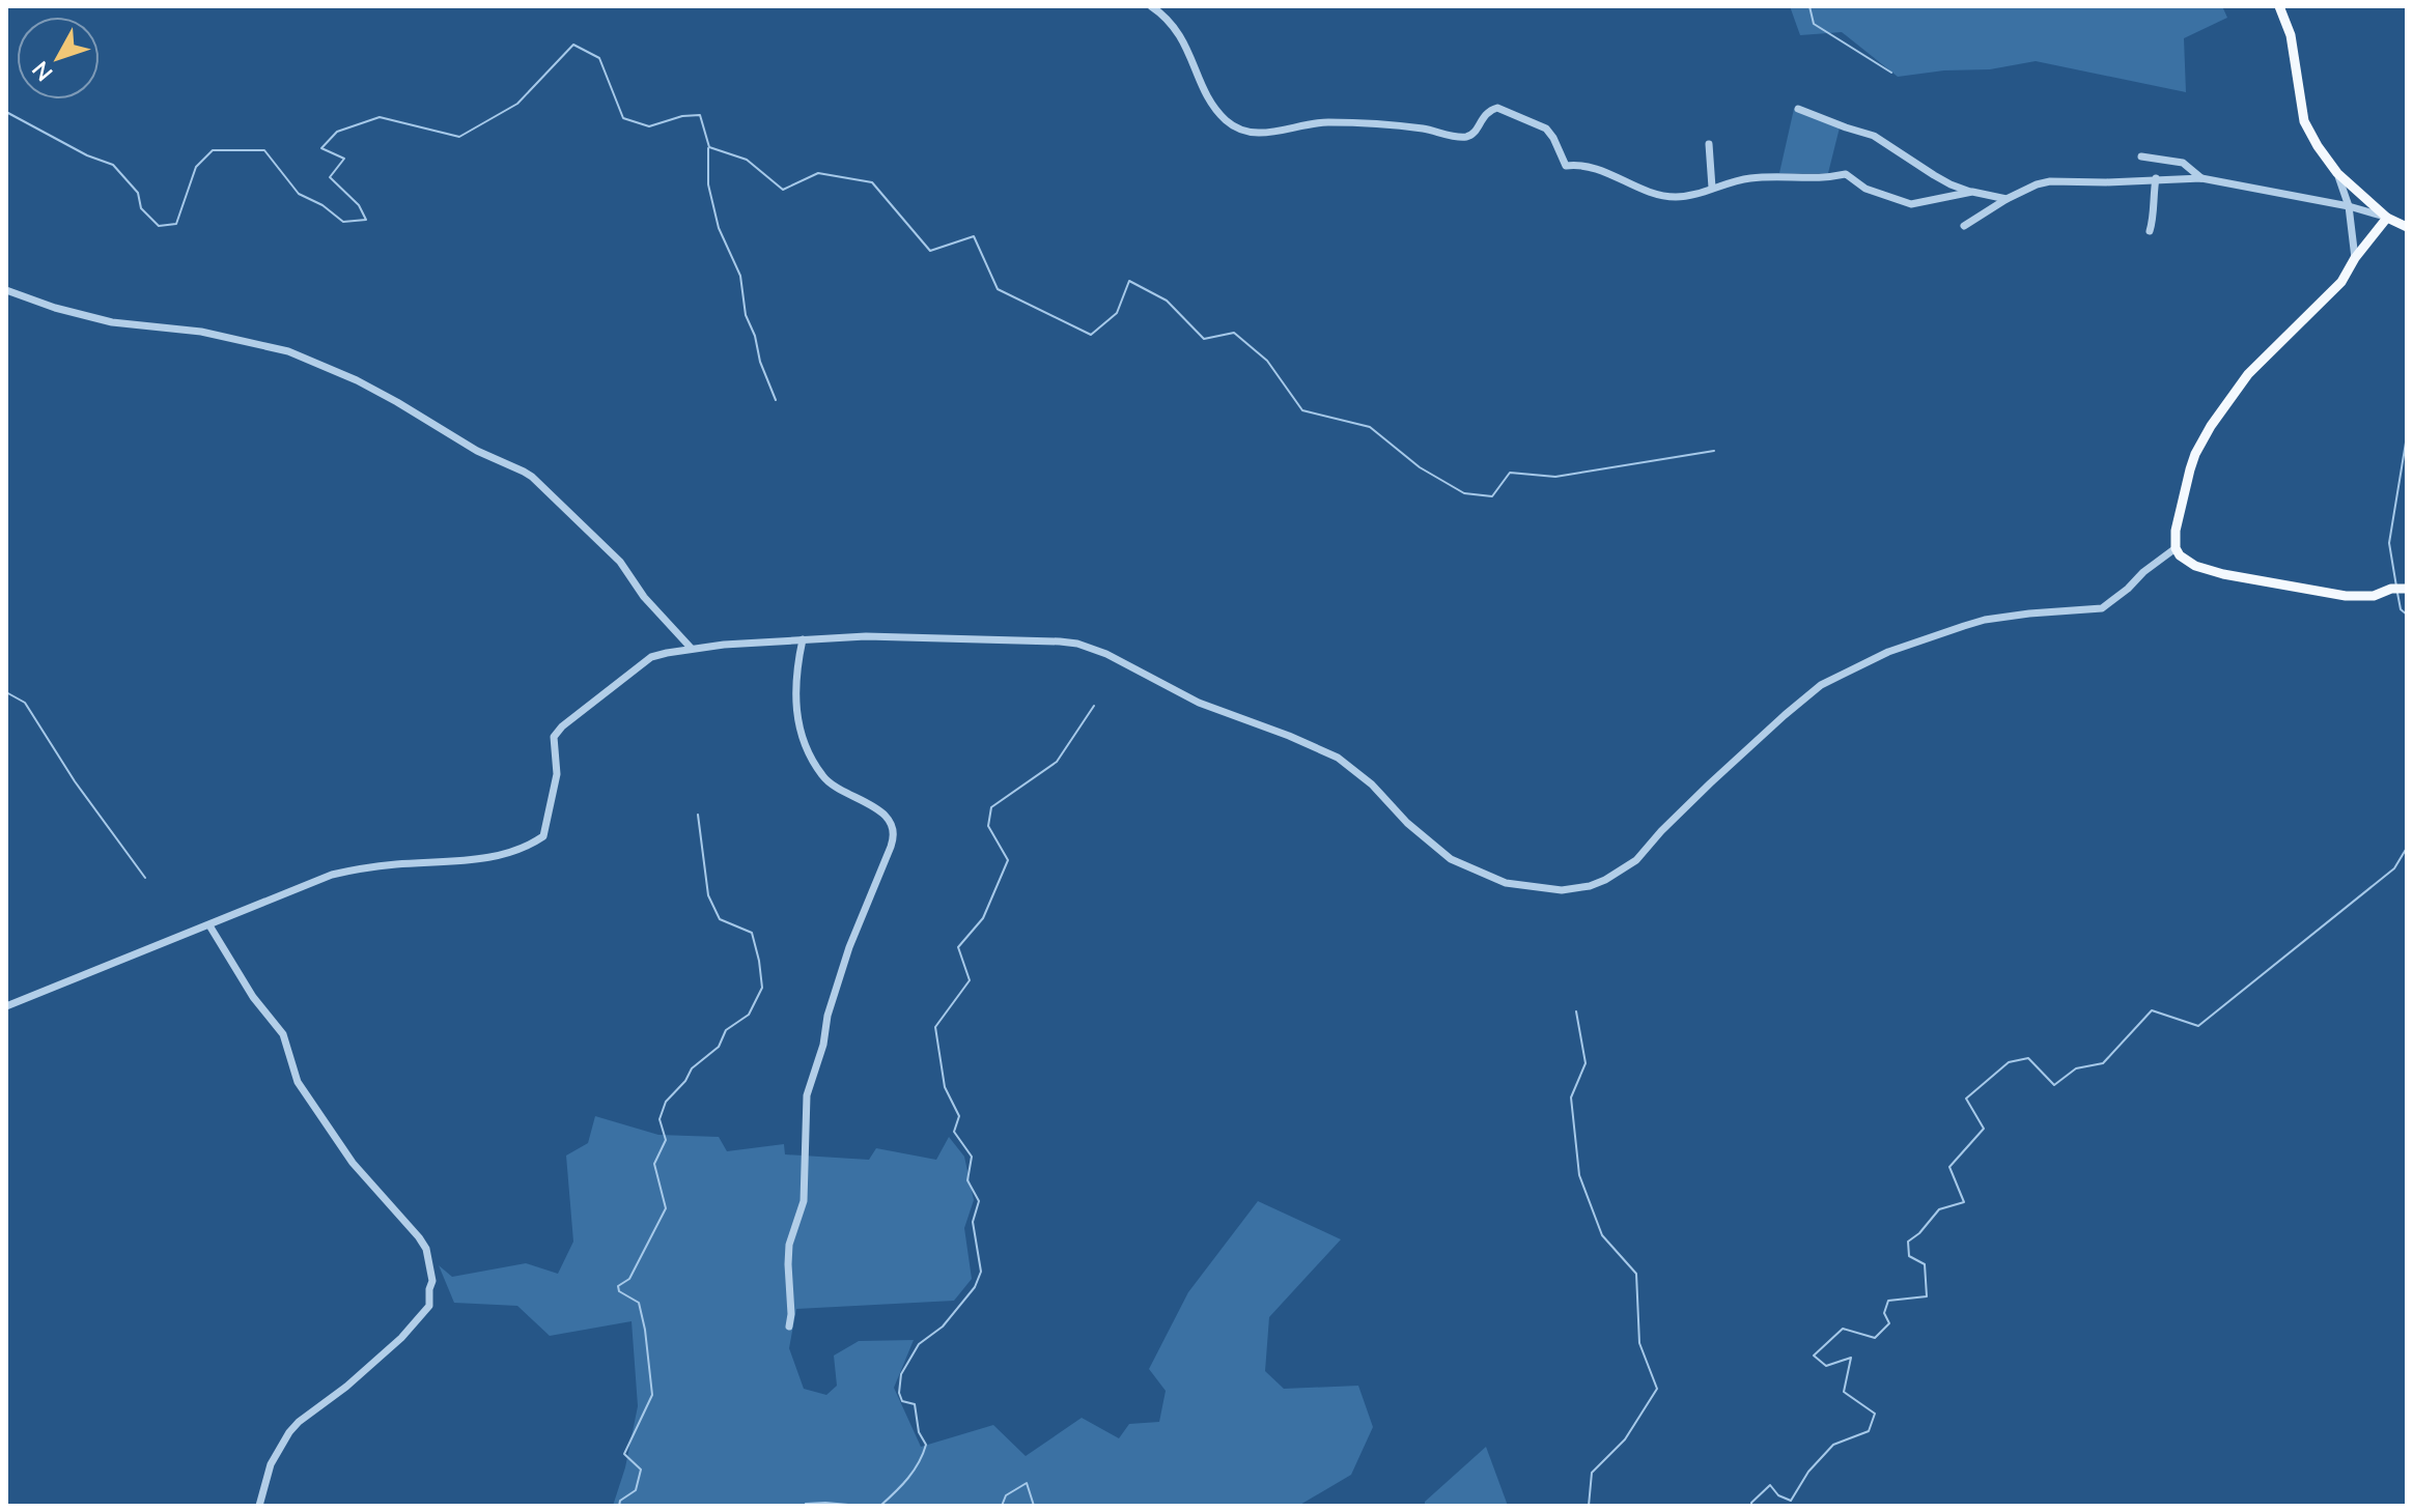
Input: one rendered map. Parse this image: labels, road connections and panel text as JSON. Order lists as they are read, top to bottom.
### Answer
{
  "north": "bottom left"
}
